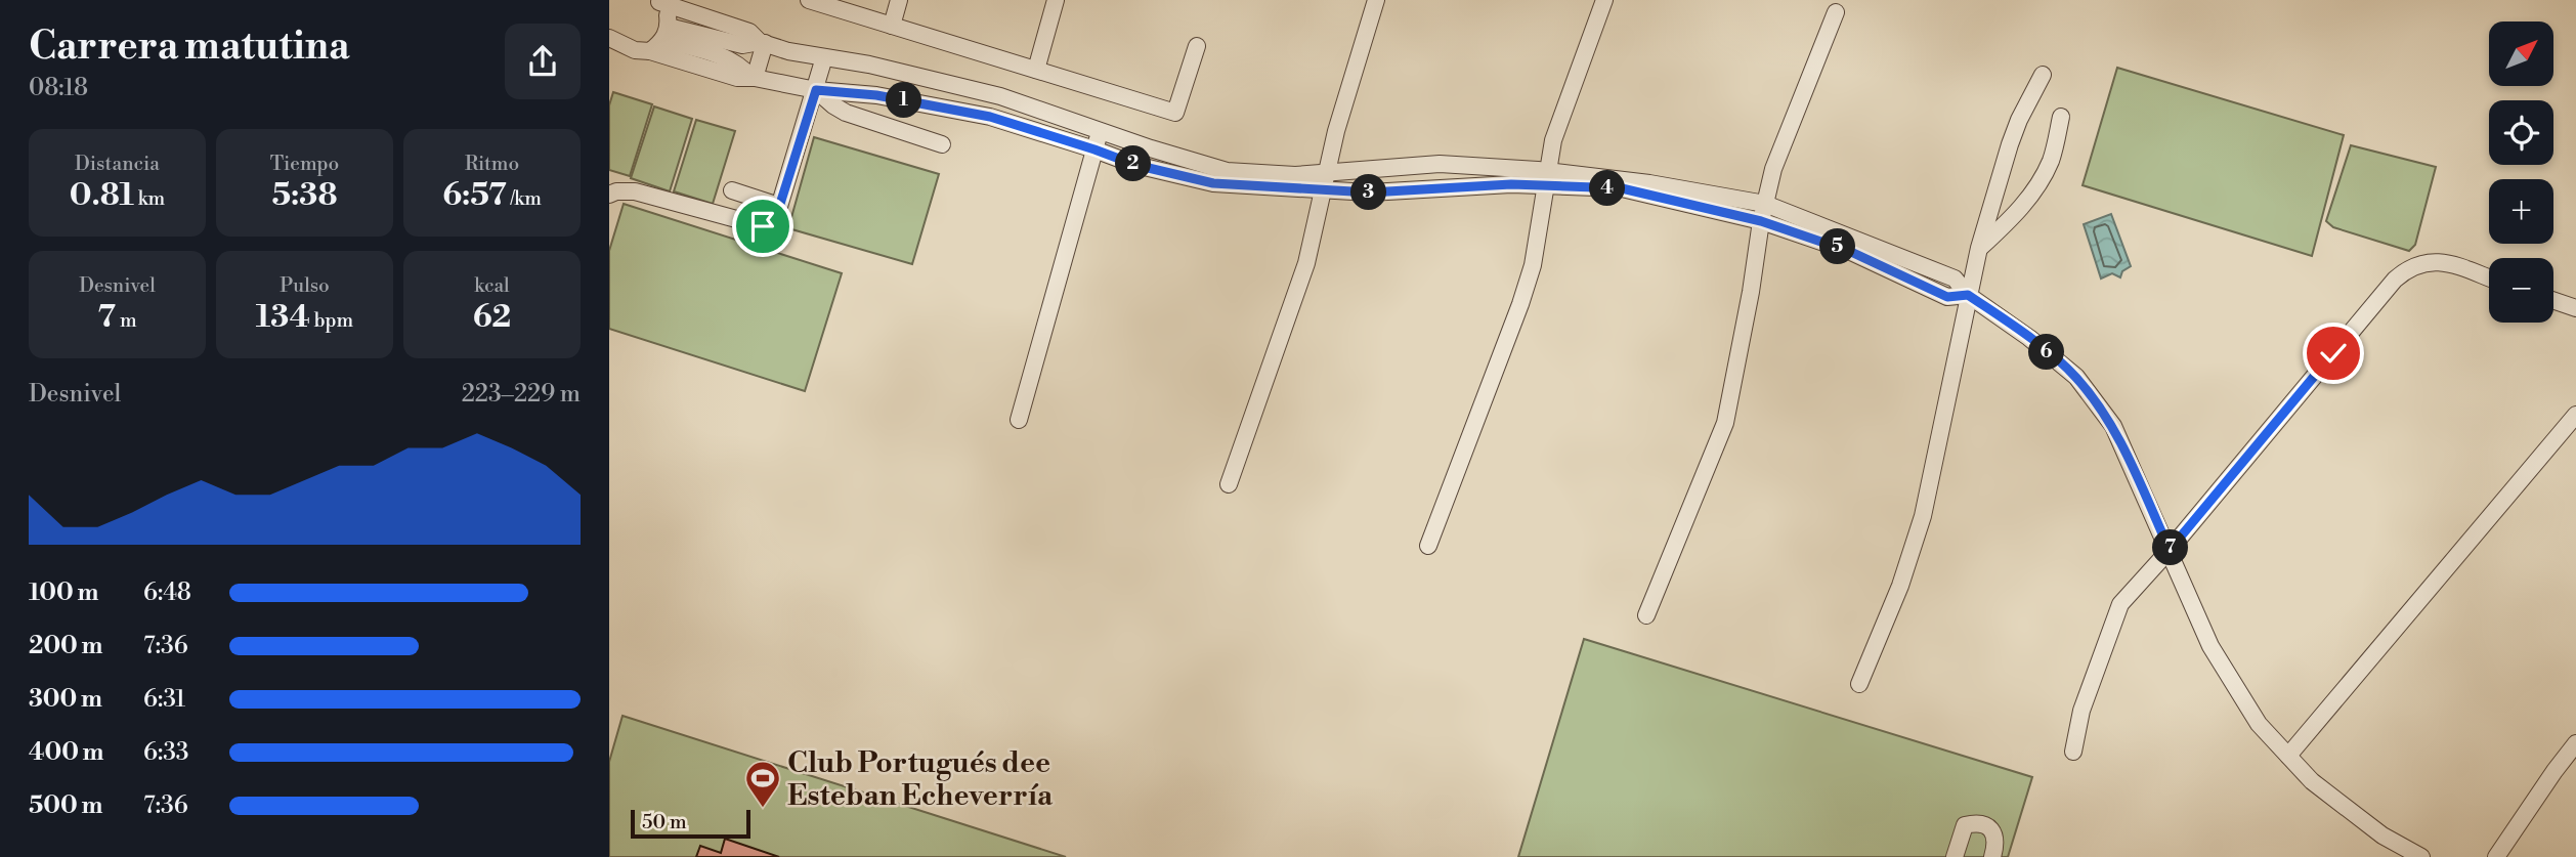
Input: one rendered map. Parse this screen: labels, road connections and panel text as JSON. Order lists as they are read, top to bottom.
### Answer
{
  "places": {
    "sports": ["Club Portugués dee Esteban Echeverría"]
  },
  "scale_bar": "50 m",
  "north": "top right",
  "page": {
    "heading": ["Carrera matutina", "08:18"],
    "map_buttons": ["+", "−"],
    "pins": [
      "1",
      "2",
      "4",
      "3",
      "5",
      "6",
      "7"
    ],
    "stats": [
      ["Distancia", "0.81 km"],
      ["Tiempo", "5:38"],
      ["Ritmo", "6:57 /km"],
      ["Desnivel", "7 m"],
      ["Pulso", "134 bpm"],
      ["kcal", "62"]
    ],
    "chart": ["Desnivel", "223–229 m"],
    "list": [
      {
        "name": "100 m",
        "note": "6:48"
      },
      {
        "name": "200 m",
        "note": "7:36"
      },
      {
        "name": "300 m",
        "note": "6:31"
      },
      {
        "name": "400 m",
        "note": "6:33"
      },
      {
        "name": "500 m",
        "note": "7:36"
      }
    ],
    "scale": "50 m"
  }
}
